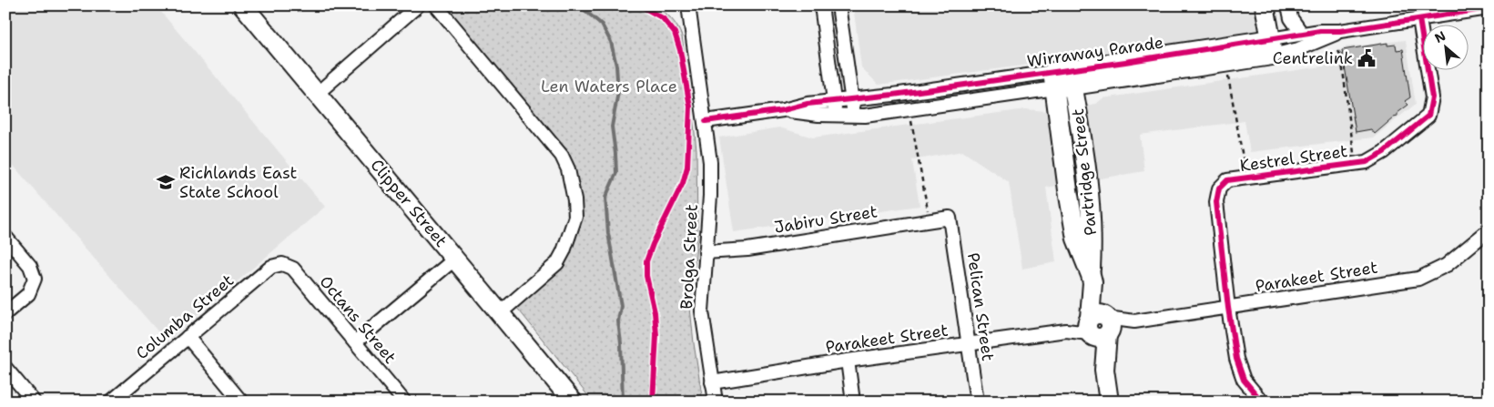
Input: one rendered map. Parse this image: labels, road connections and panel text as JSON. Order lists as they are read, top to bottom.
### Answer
{
  "streets": {
    "street": [
      "Wirraway Parade",
      "Kestrel Street",
      "Partridge Street",
      "Clipper Street",
      "Jabiru Street",
      "Brolga Street",
      "Parakeet Street",
      "Pelican Street",
      "Columba Street",
      "Octans Street"
    ]
  },
  "crossings": [
    ["Wirraway Parade", "Kestrel Street"],
    ["Wirraway Parade", "Partridge Street"],
    ["Wirraway Parade", "Brolga Street"],
    ["Kestrel Street", "Parakeet Street"],
    ["Partridge Street", "Parakeet Street"],
    ["Jabiru Street", "Brolga Street"],
    ["Jabiru Street", "Pelican Street"],
    ["Brolga Street", "Parakeet Street"],
    ["Parakeet Street", "Pelican Street"],
    ["Columba Street", "Octans Street"]
  ],
  "parks": ["Len Waters Place"],
  "places": {
    "public building": ["Centrelink"],
    "school or university": ["Richlands East State School"]
  },
  "north": "top left"
}
